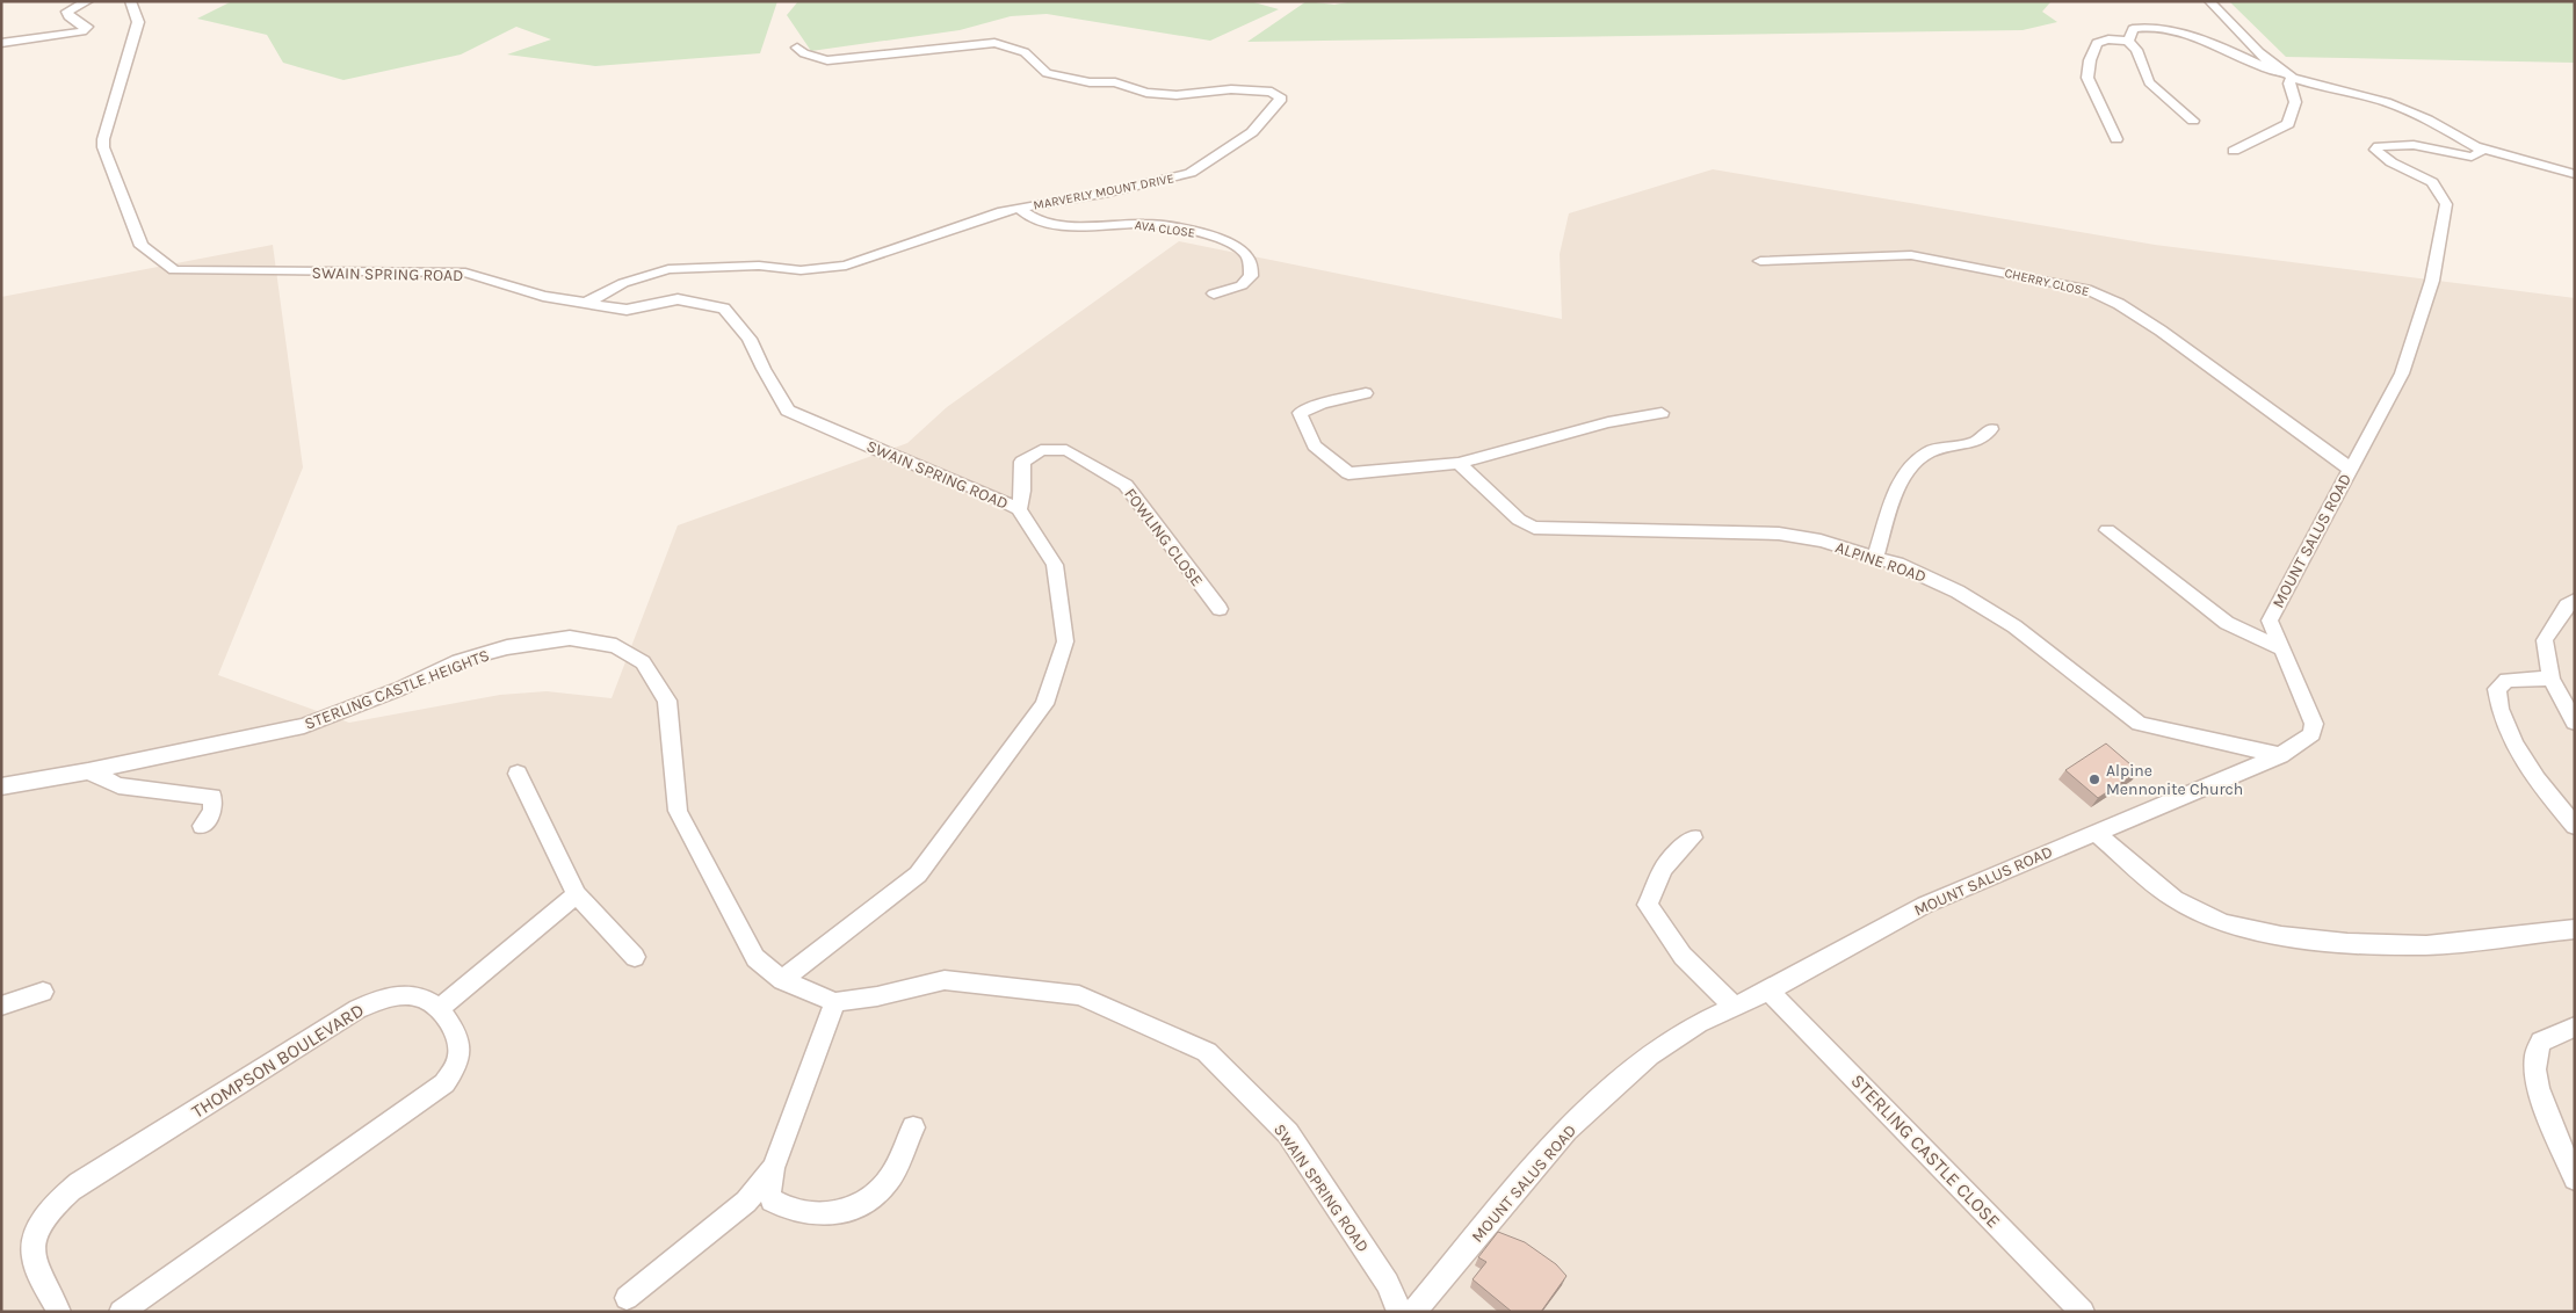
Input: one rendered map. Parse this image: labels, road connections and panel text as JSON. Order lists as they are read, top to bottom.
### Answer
{
  "streets": {
    "street": [
      "MARVERLY MOUNT DRIVE",
      "AVA CLOSE",
      "SWAIN SPRING ROAD",
      "CHERRY CLOSE",
      "FOWLING CLOSE",
      "MOUNT SALUS ROAD",
      "ALPINE ROAD",
      "STERLING CASTLE HEIGHTS",
      "THOMPSON BOULEVARD",
      "STERLING CASTLE CLOSE"
    ]
  },
  "crossings": [
    ["MARVERLY MOUNT DRIVE", "AVA CLOSE"],
    ["MARVERLY MOUNT DRIVE", "SWAIN SPRING ROAD"],
    ["SWAIN SPRING ROAD", "FOWLING CLOSE"],
    ["SWAIN SPRING ROAD", "STERLING CASTLE HEIGHTS"],
    ["CHERRY CLOSE", "MOUNT SALUS ROAD"],
    ["MOUNT SALUS ROAD", "ALPINE ROAD"],
    ["MOUNT SALUS ROAD", "STERLING CASTLE CLOSE"]
  ],
  "places": ["Alpine Mennonite Church"]
}
